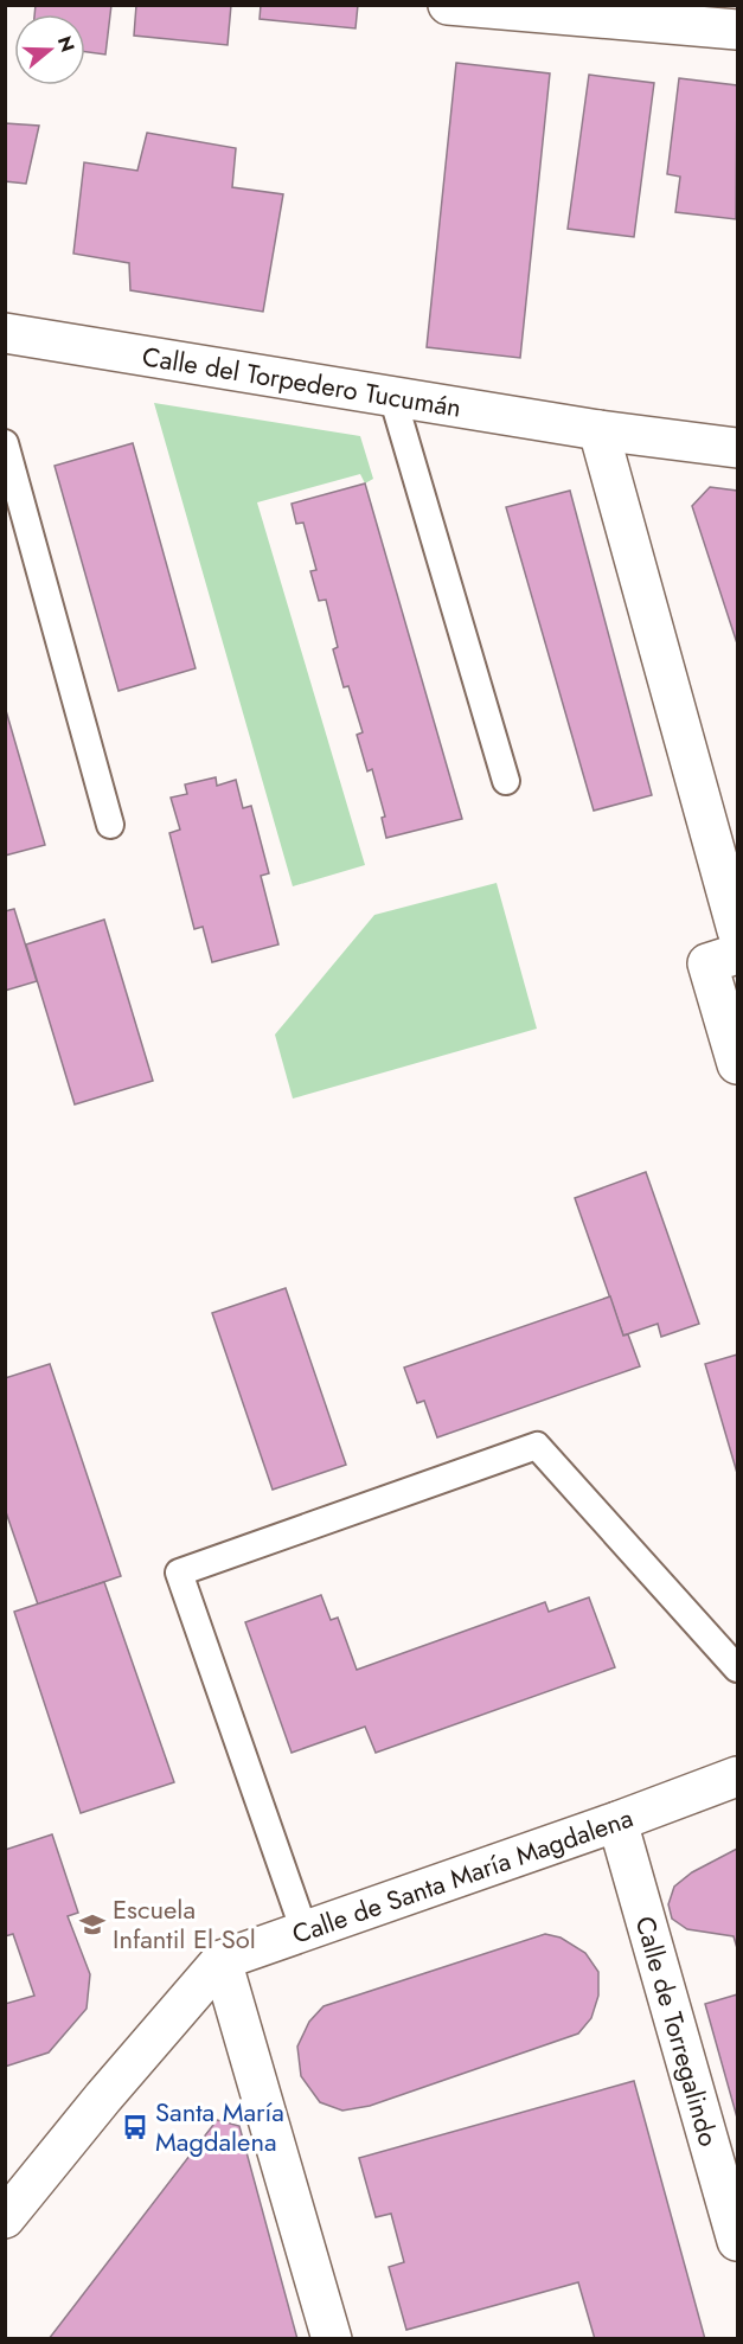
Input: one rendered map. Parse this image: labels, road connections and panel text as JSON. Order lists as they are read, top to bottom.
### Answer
{
  "streets": {
    "street": ["Calle del Torpedero Tucumán", "Calle de Santa María Magdalena", "Calle de Torregalindo"]
  },
  "crossings": [
    ["Calle de Santa María Magdalena", "Calle de Torregalindo"]
  ],
  "places": {
    "school or university": ["Escuela Infantil El Sol"],
    "bus stop": ["Santa María Magdalena"]
  },
  "north": "right"
}
